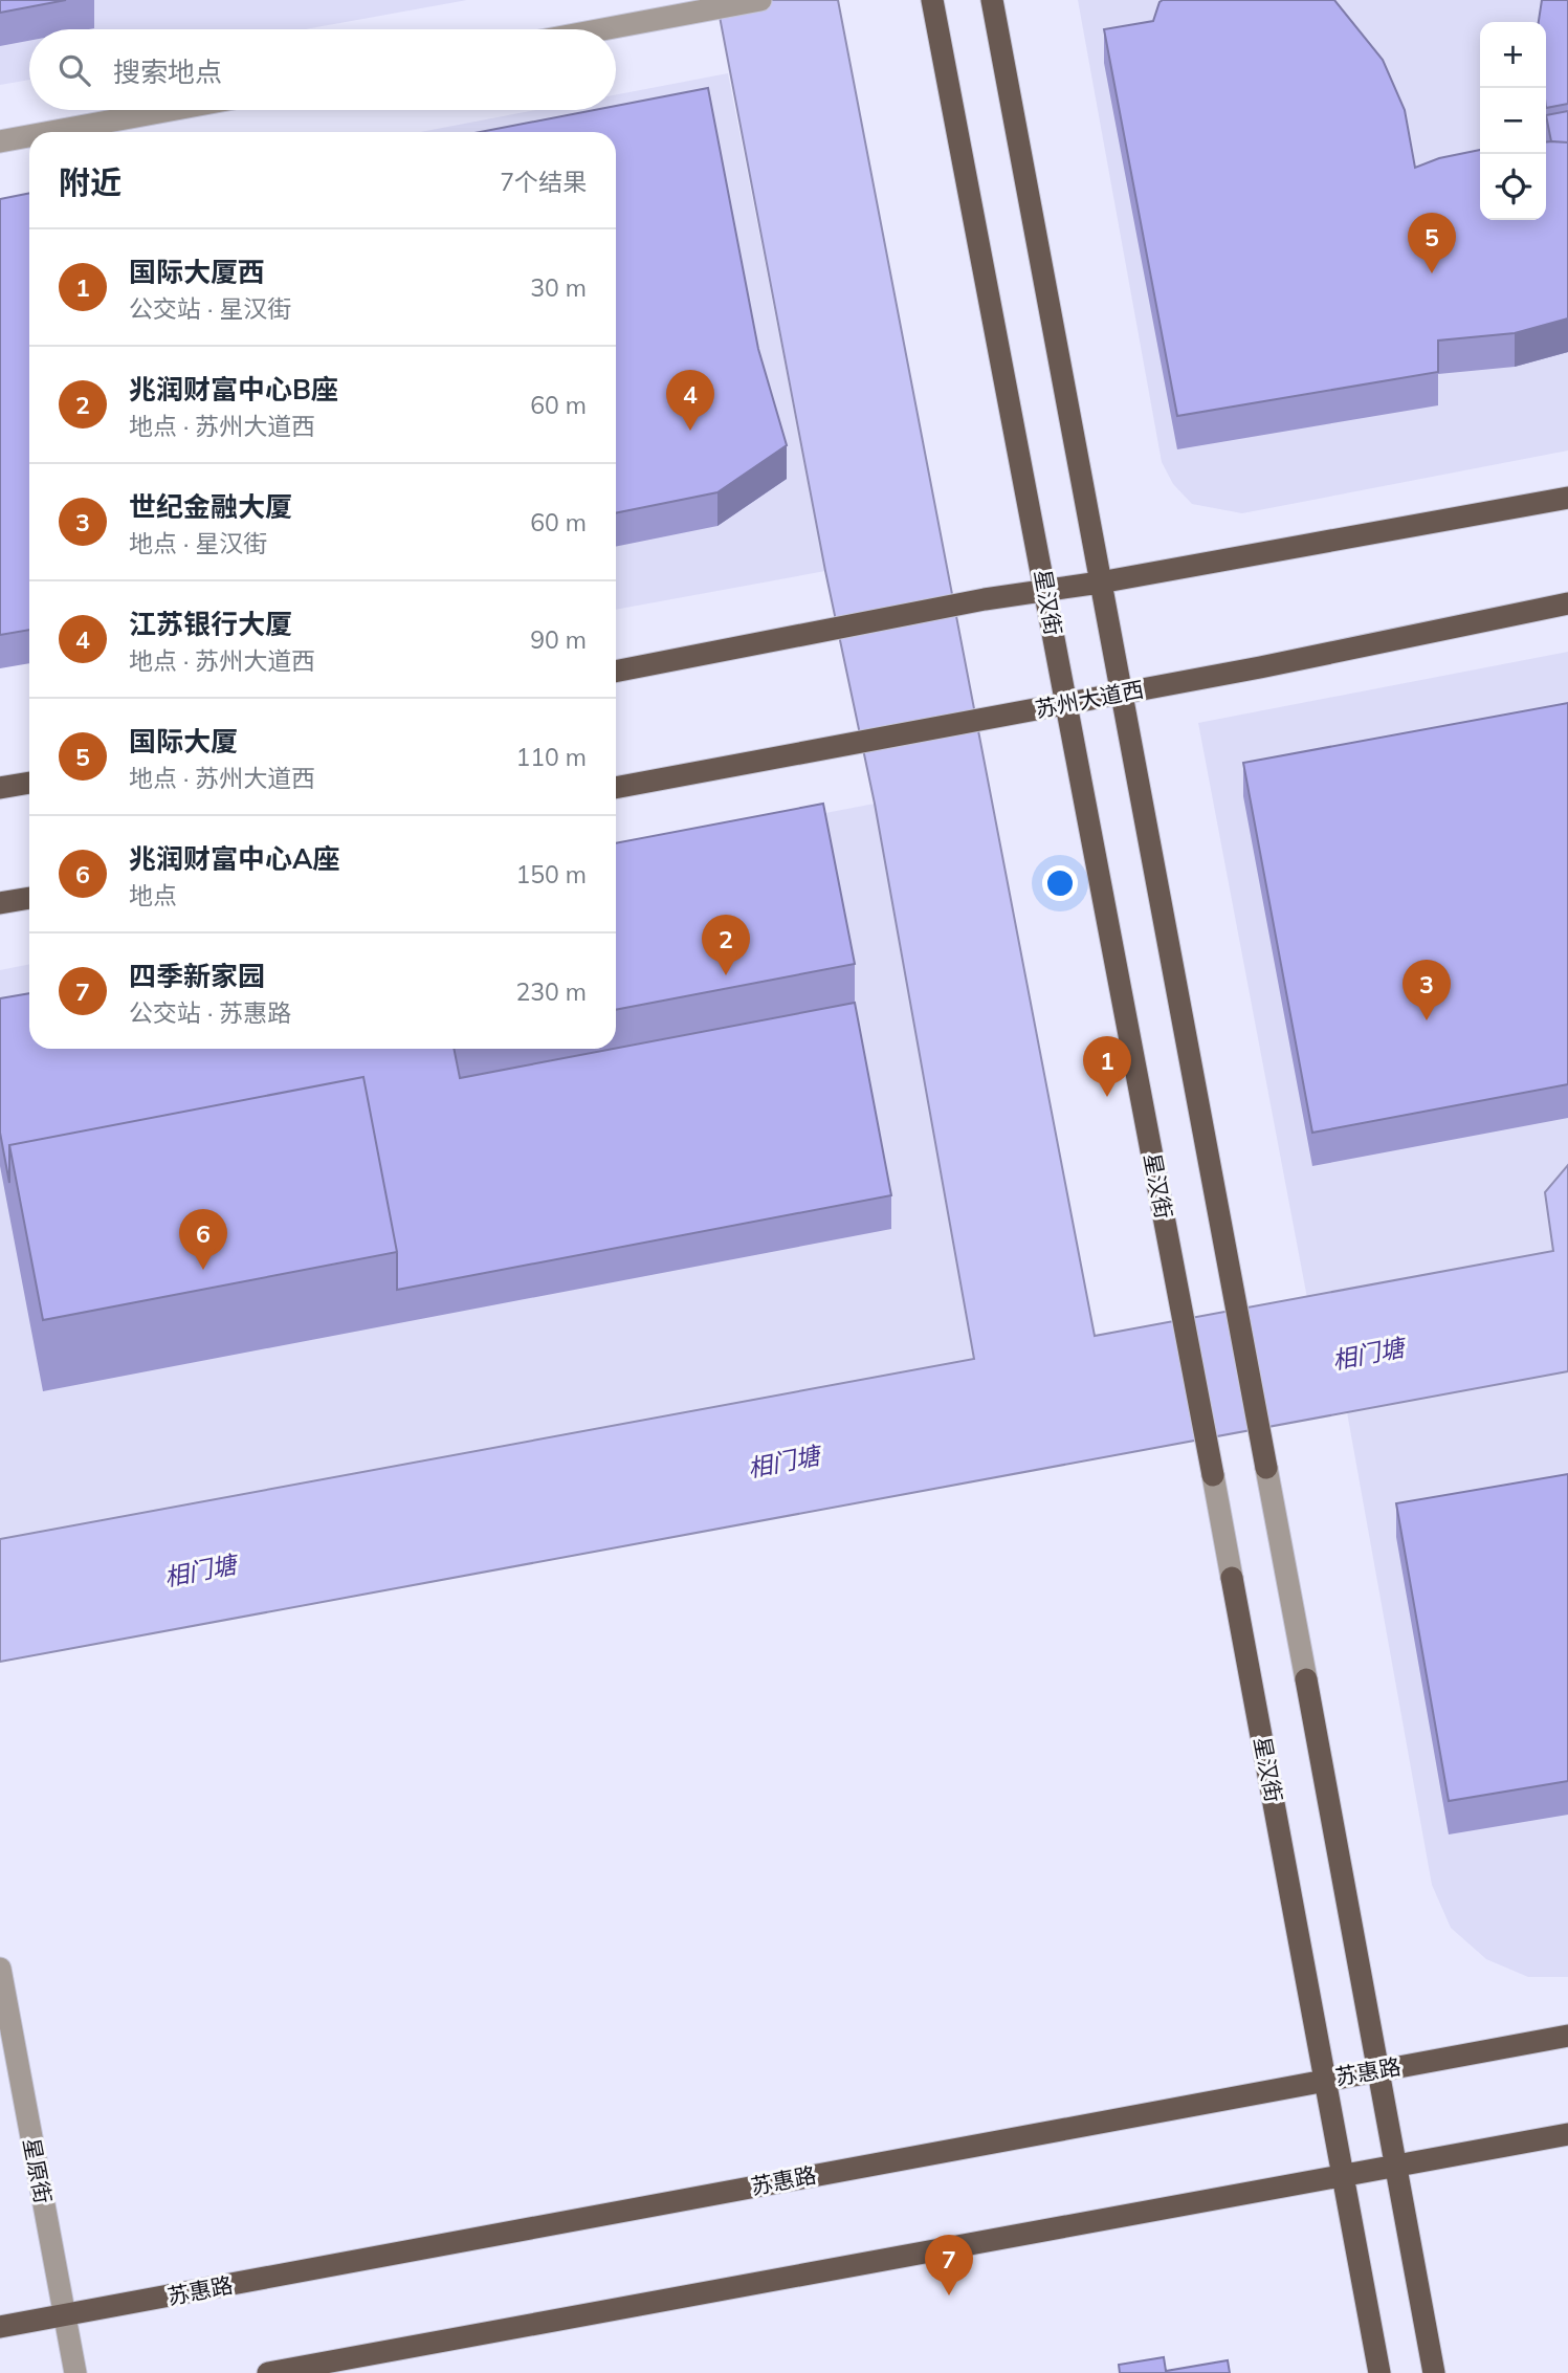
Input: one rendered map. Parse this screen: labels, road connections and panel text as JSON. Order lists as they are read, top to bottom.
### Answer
{
  "streets": {
    "main road": ["星汉街", "苏州大道西", "苏惠路"],
    "street": ["星原街"]
  },
  "crossings": [
    ["星汉街", "苏州大道西"],
    ["星汉街", "苏惠路"],
    ["苏惠路", "星原街"]
  ],
  "water": ["相门塘"],
  "page": {
    "map_buttons": ["+", "−"],
    "search": "搜索地点",
    "heading": ["附近", "7个结果"],
    "pins": [
      "5",
      "4",
      "2",
      "3",
      "1",
      "6",
      "7"
    ],
    "list": [
      {
        "mark": "1",
        "name": "国际大厦西",
        "note": "公交站 · 星汉街",
        "value": "30 m"
      },
      {
        "mark": "2",
        "name": "兆润财富中心B座",
        "note": "地点 · 苏州大道西",
        "value": "60 m"
      },
      {
        "mark": "3",
        "name": "世纪金融大厦",
        "note": "地点 · 星汉街",
        "value": "60 m"
      },
      {
        "mark": "4",
        "name": "江苏银行大厦",
        "note": "地点 · 苏州大道西",
        "value": "90 m"
      },
      {
        "mark": "5",
        "name": "国际大厦",
        "note": "地点 · 苏州大道西",
        "value": "110 m"
      },
      {
        "mark": "6",
        "name": "兆润财富中心A座",
        "note": "地点",
        "value": "150 m"
      },
      {
        "mark": "7",
        "name": "四季新家园",
        "note": "公交站 · 苏惠路",
        "value": "230 m"
      }
    ]
  }
}
